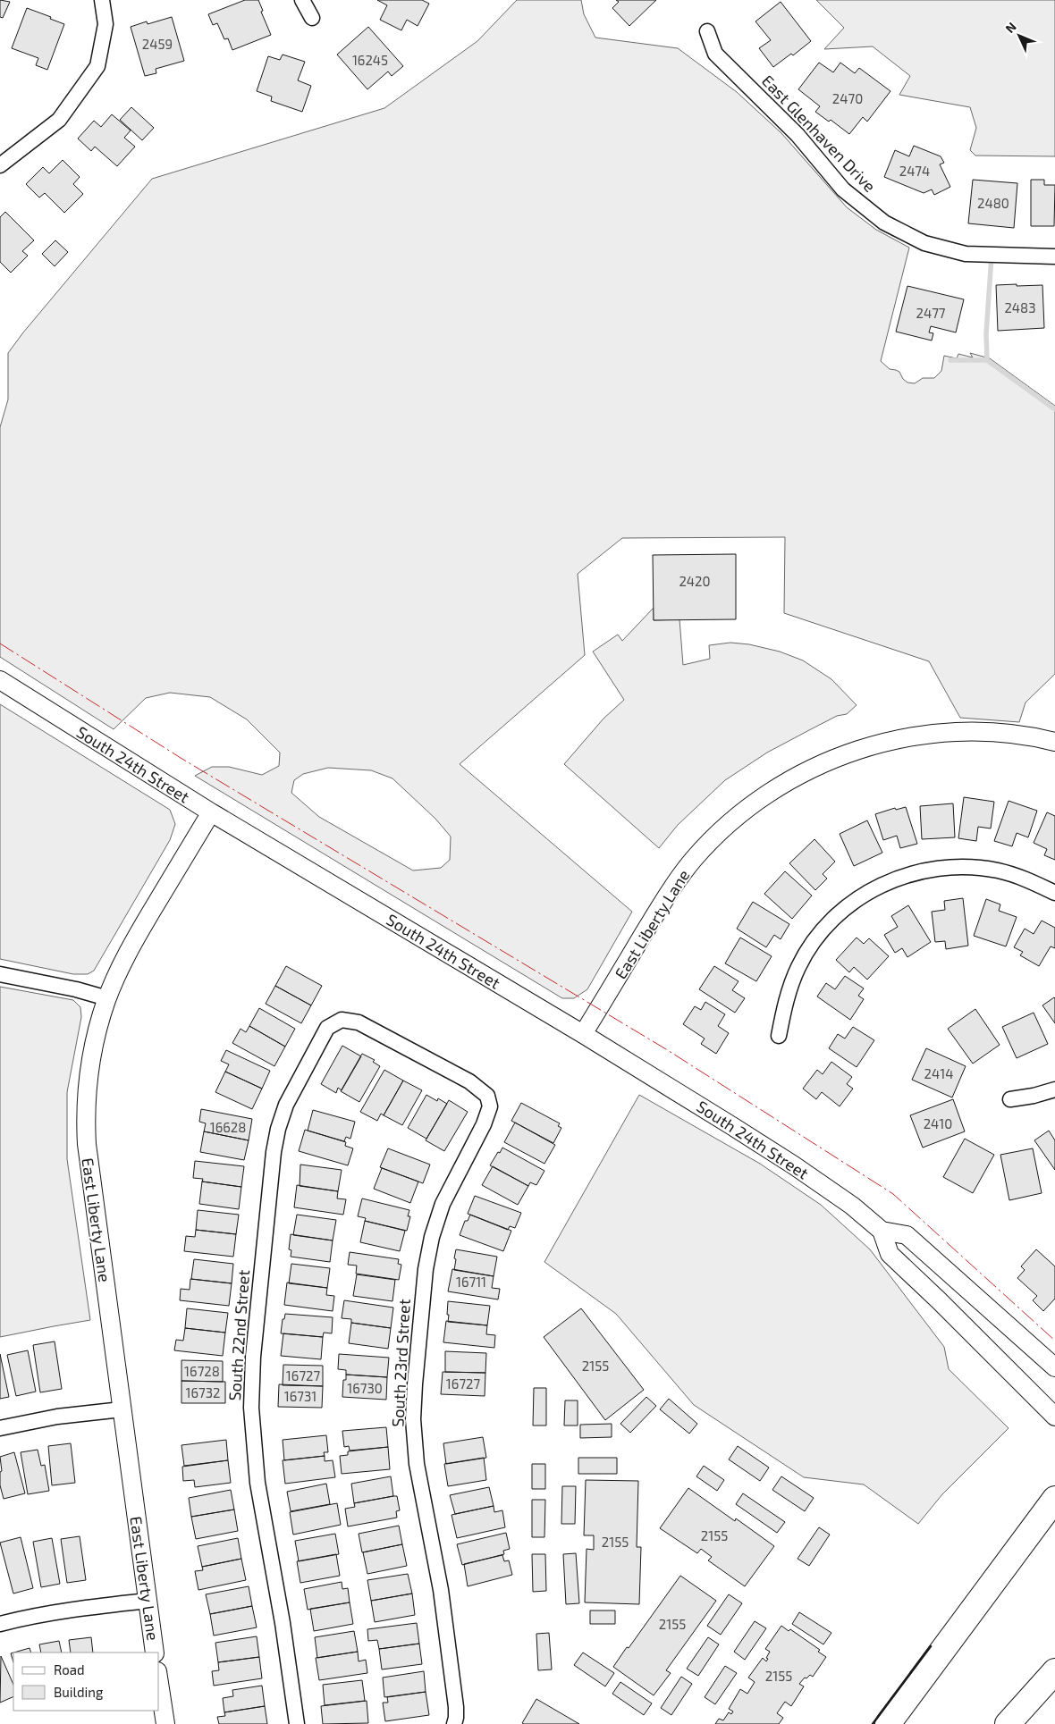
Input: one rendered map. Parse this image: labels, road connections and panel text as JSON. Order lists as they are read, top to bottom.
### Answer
{
  "streets": {
    "street": [
      "East Glenhaven Drive",
      "South 24th Street",
      "East Liberty Lane",
      "South 22nd Street",
      "South 23rd Street"
    ]
  },
  "crossings": [
    ["South 24th Street", "East Liberty Lane"],
    ["South 22nd Street", "South 23rd Street"]
  ],
  "house_numbers": [
    "2459",
    "16245",
    "2470",
    "2474",
    "2480",
    "2483",
    "2477",
    "2420",
    "2414",
    "2410",
    "16628",
    "16711",
    "2155",
    "16728",
    "16727",
    "16727",
    "16730",
    "16732",
    "16731",
    "2155",
    "2155",
    "2155",
    "2155"
  ],
  "legend": ["Road", "Building"],
  "north": "top left"
}
